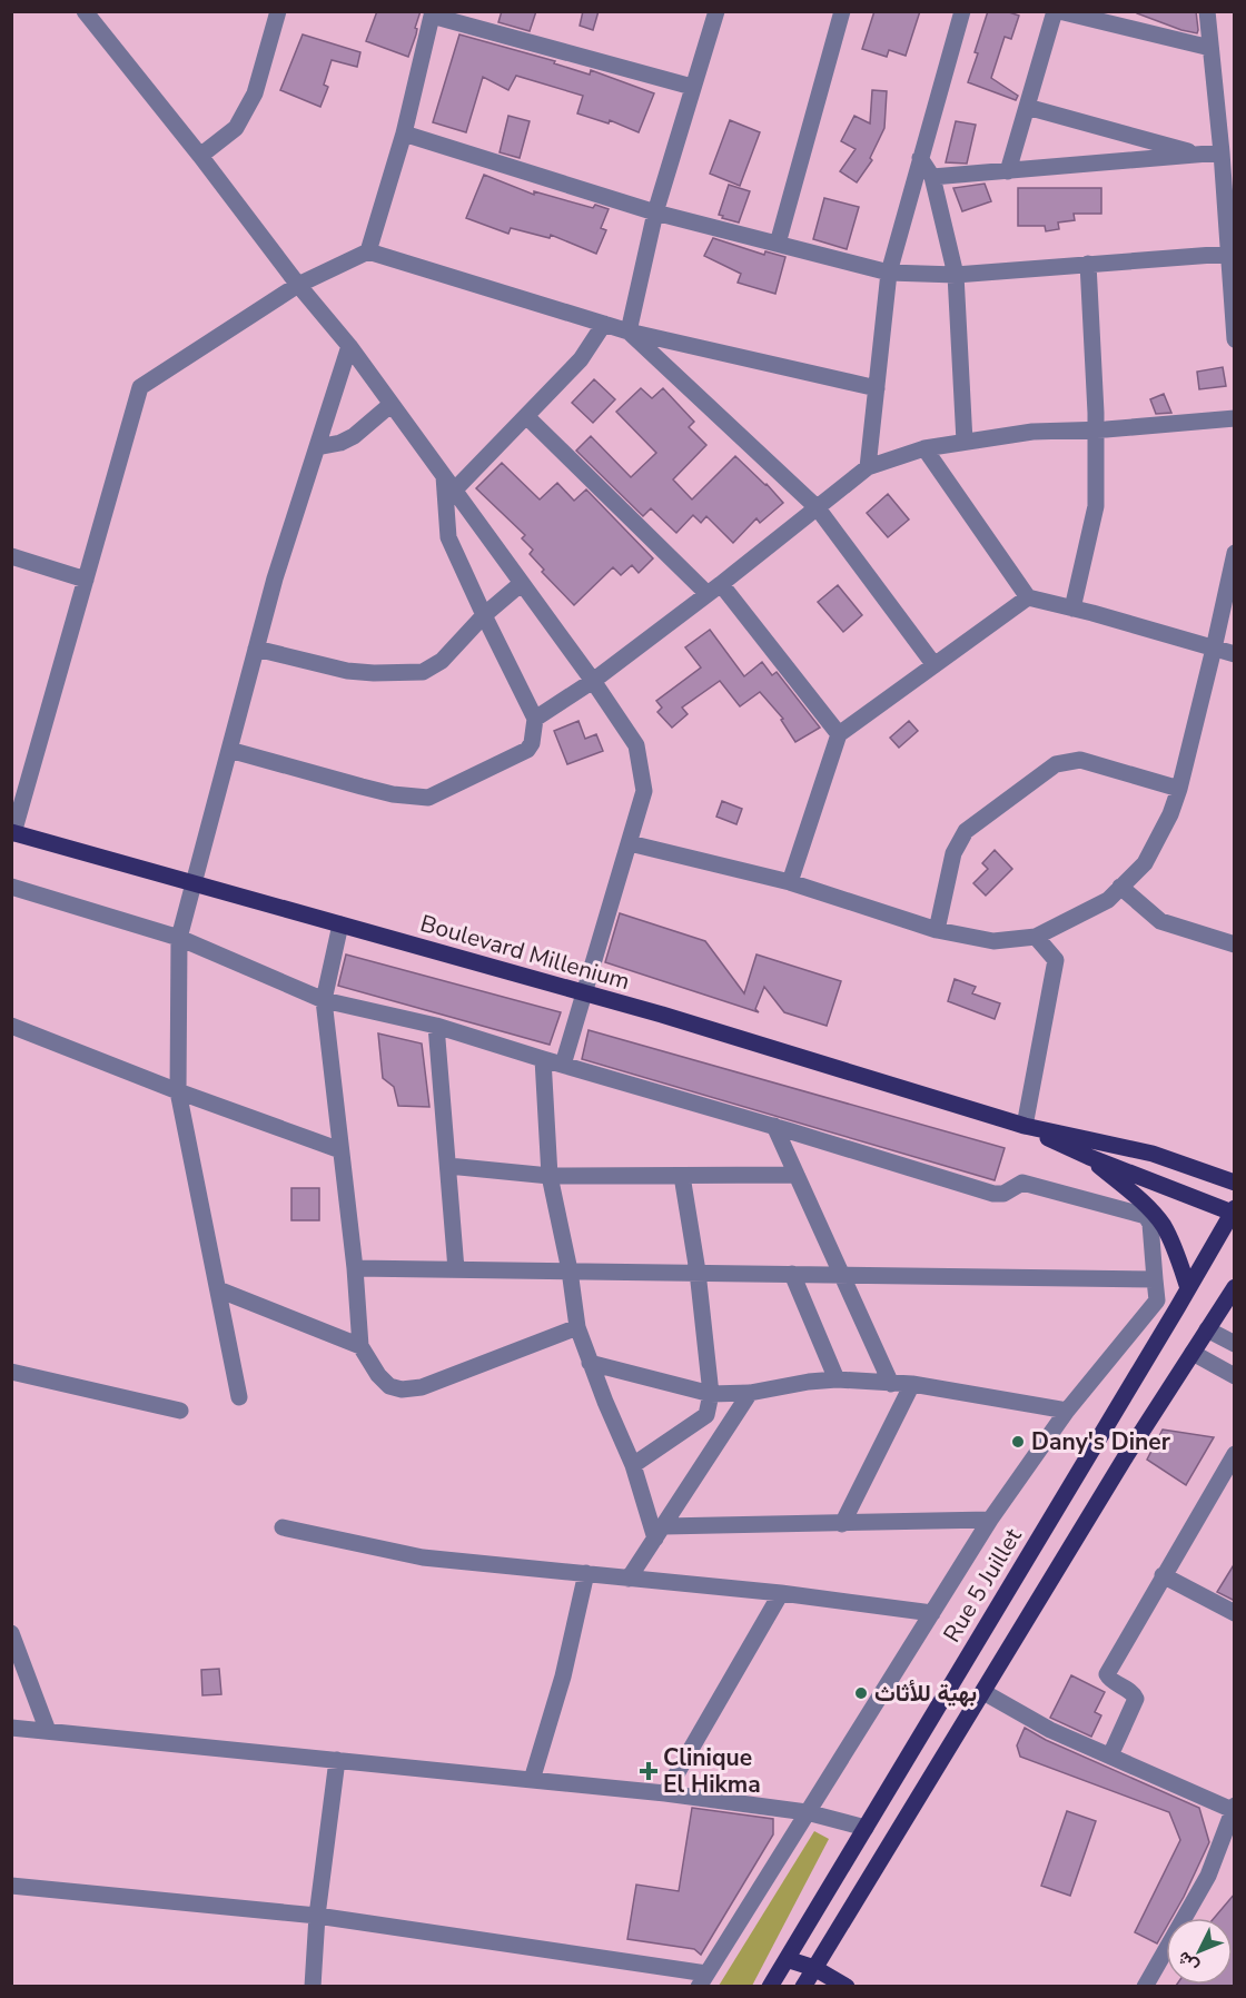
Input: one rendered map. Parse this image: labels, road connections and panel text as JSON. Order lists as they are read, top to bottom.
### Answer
{
  "streets": {
    "main road": ["Boulevard Millenium", "Rue 5 Juillet"]
  },
  "crossings": [
    ["Boulevard Millenium", "Rue 5 Juillet"]
  ],
  "places": {
    "other": ["Dany's Diner", "بهية للأثاث"],
    "health": ["Clinique El Hikma"]
  },
  "north": "bottom left"
}
